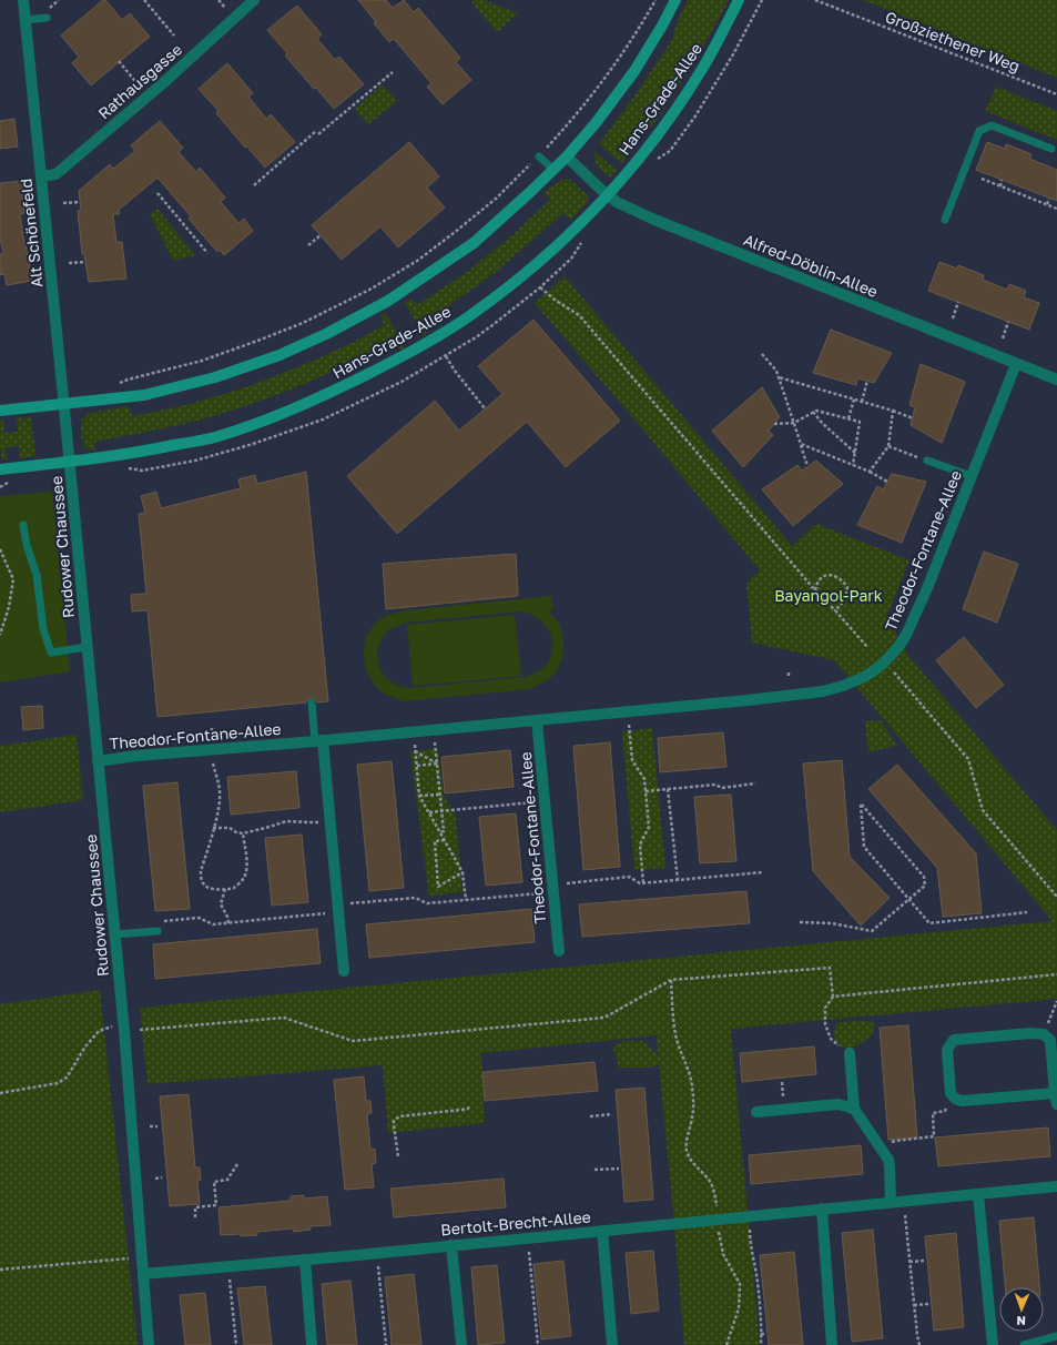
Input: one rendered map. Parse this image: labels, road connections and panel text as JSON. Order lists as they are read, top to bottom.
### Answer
{
  "streets": {
    "street": [
      "Rathausgasse",
      "Hans-Grade-Allee",
      "Alt Schönefeld",
      "Alfred-Döblin-Allee",
      "Rudower Chaussee",
      "Theodor-Fontane-Allee",
      "Bertolt-Brecht-Allee"
    ],
    "path": ["Großziethener Weg"]
  },
  "crossings": [
    ["Rathausgasse", "Alt Schönefeld"],
    ["Hans-Grade-Allee", "Alt Schönefeld"],
    ["Hans-Grade-Allee", "Alfred-Döblin-Allee"],
    ["Hans-Grade-Allee", "Rudower Chaussee"],
    ["Alt Schönefeld", "Rudower Chaussee"],
    ["Alfred-Döblin-Allee", "Theodor-Fontane-Allee"],
    ["Rudower Chaussee", "Theodor-Fontane-Allee"],
    ["Rudower Chaussee", "Bertolt-Brecht-Allee"]
  ],
  "parks": ["Bayangol-Park"],
  "north": "bottom"
}
